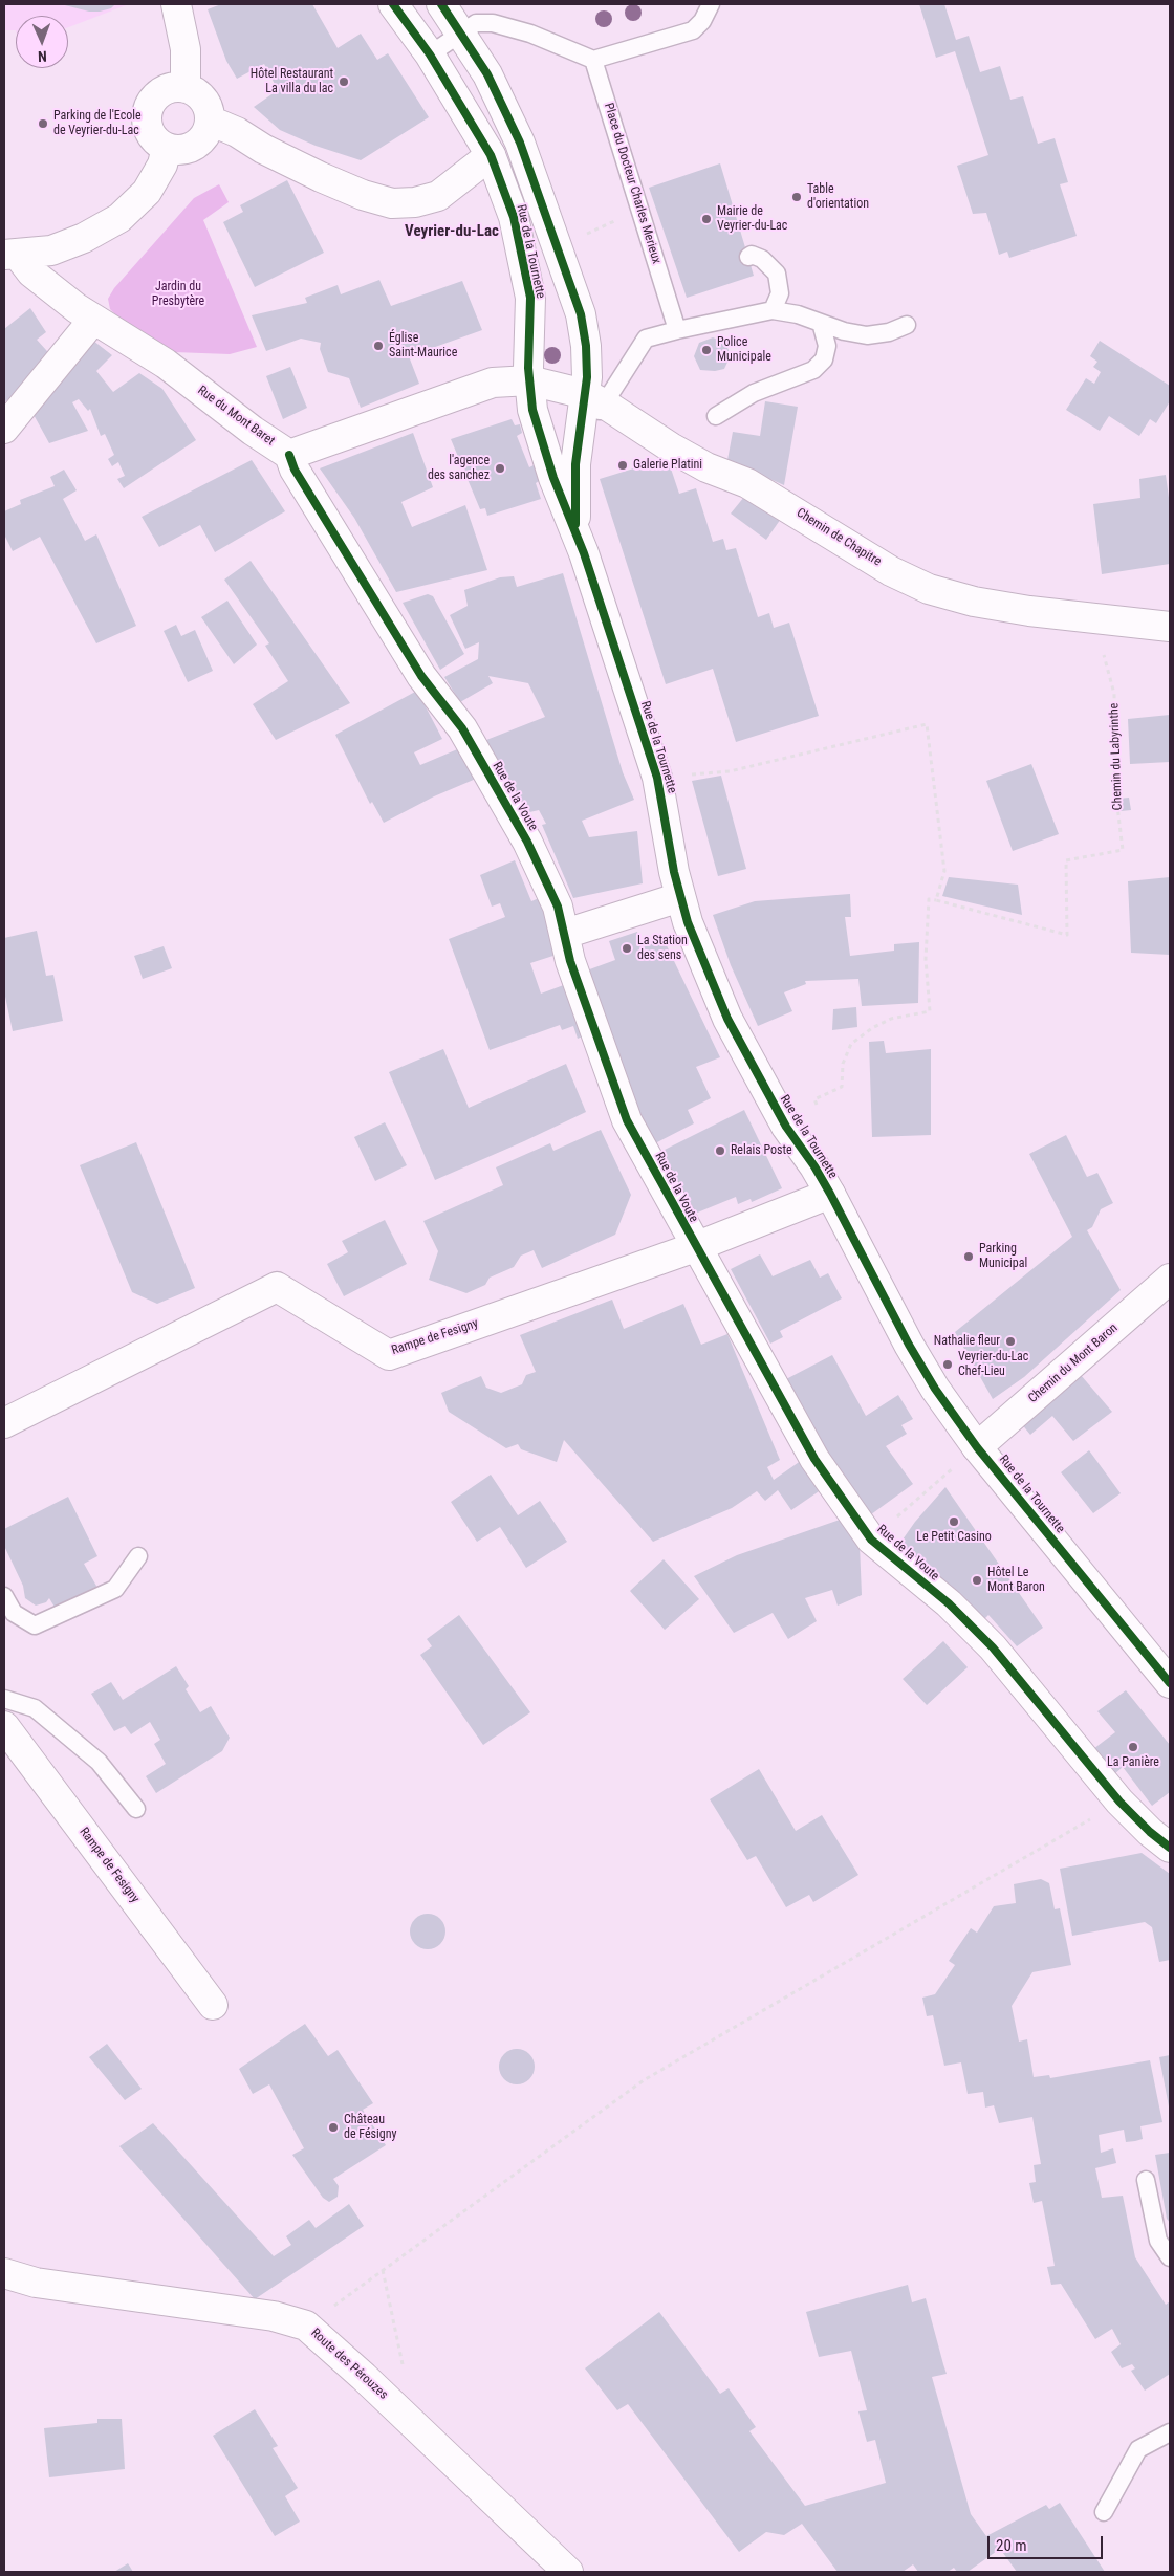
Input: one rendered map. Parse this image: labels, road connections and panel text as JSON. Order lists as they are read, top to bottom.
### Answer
{
  "streets": {
    "street": [
      "Rue de la Tournette",
      "Rue du Mont Baret",
      "Chemin de Chapitre",
      "Rue de la Voute",
      "Rampe de Fesigny",
      "Chemin du Mont Baron",
      "Route des Pérouzes"
    ],
    "lane": ["Place du Docteur Charles Merieux"],
    "path": ["Chemin du Labyrinthe"]
  },
  "crossings": [
    ["Rue de la Tournette", "Chemin de Chapitre"],
    ["Rue de la Tournette", "Rampe de Fesigny"],
    ["Rue de la Tournette", "Chemin du Mont Baron"],
    ["Rue du Mont Baret", "Rue de la Voute"],
    ["Chemin de Chapitre", "Chemin du Labyrinthe"],
    ["Rue de la Voute", "Rampe de Fesigny"]
  ],
  "districts": ["Veyrier-du-Lac"],
  "parks": ["Jardin du Presbytère"],
  "places": [
    "Hôtel Restaurant La villa du lac",
    "Parking de l'Ecole de Veyrier-du-Lac",
    "Table d'orientation",
    "Mairie de Veyrier-du-Lac",
    "Église Saint-Maurice",
    "Police Municipale",
    "Galerie Platini",
    "l'agence des sanchez",
    "La Station des sens",
    "Relais Poste",
    "Parking Municipal",
    "Nathalie fleur",
    "Veyrier-du-Lac Chef-Lieu",
    "Le Petit Casino",
    "Hôtel Le Mont Baron",
    "La Panière",
    "Château de Fésigny"
  ],
  "scale_bar": "20 m",
  "north": "bottom"
}
